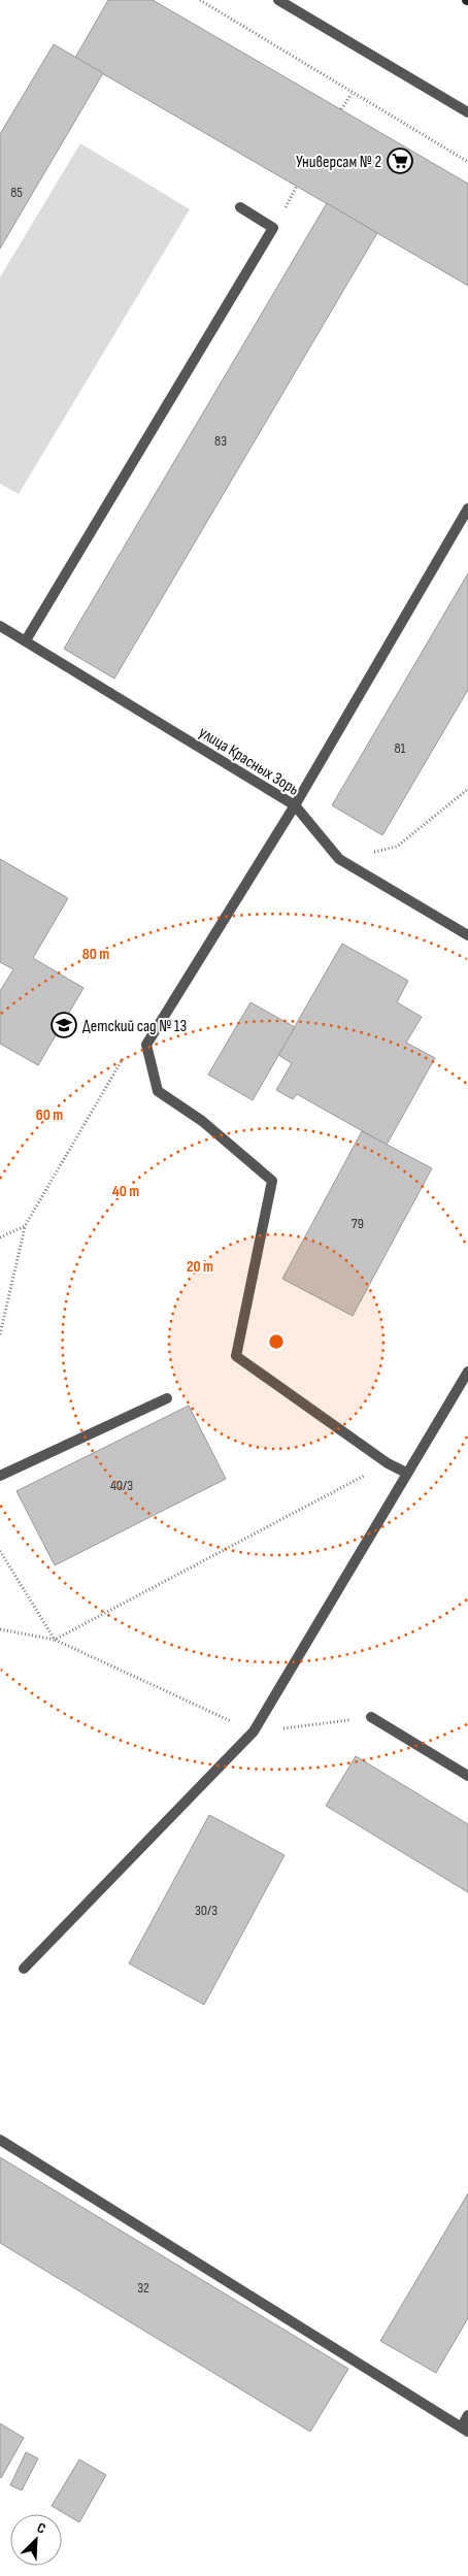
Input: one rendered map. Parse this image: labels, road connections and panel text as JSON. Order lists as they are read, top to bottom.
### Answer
{
  "streets": {
    "street": ["улица Красных Зорь"]
  },
  "places": {
    "supermarket": ["Универсам № 2"],
    "school or university": ["Детский сад № 13"]
  },
  "house_numbers": [
    "85",
    "83",
    "81",
    "79",
    "40/3",
    "30/3",
    "32"
  ],
  "north": "top right",
  "rings": [
    "80 m",
    "60 m",
    "40 m",
    "20 m"
  ]
}
